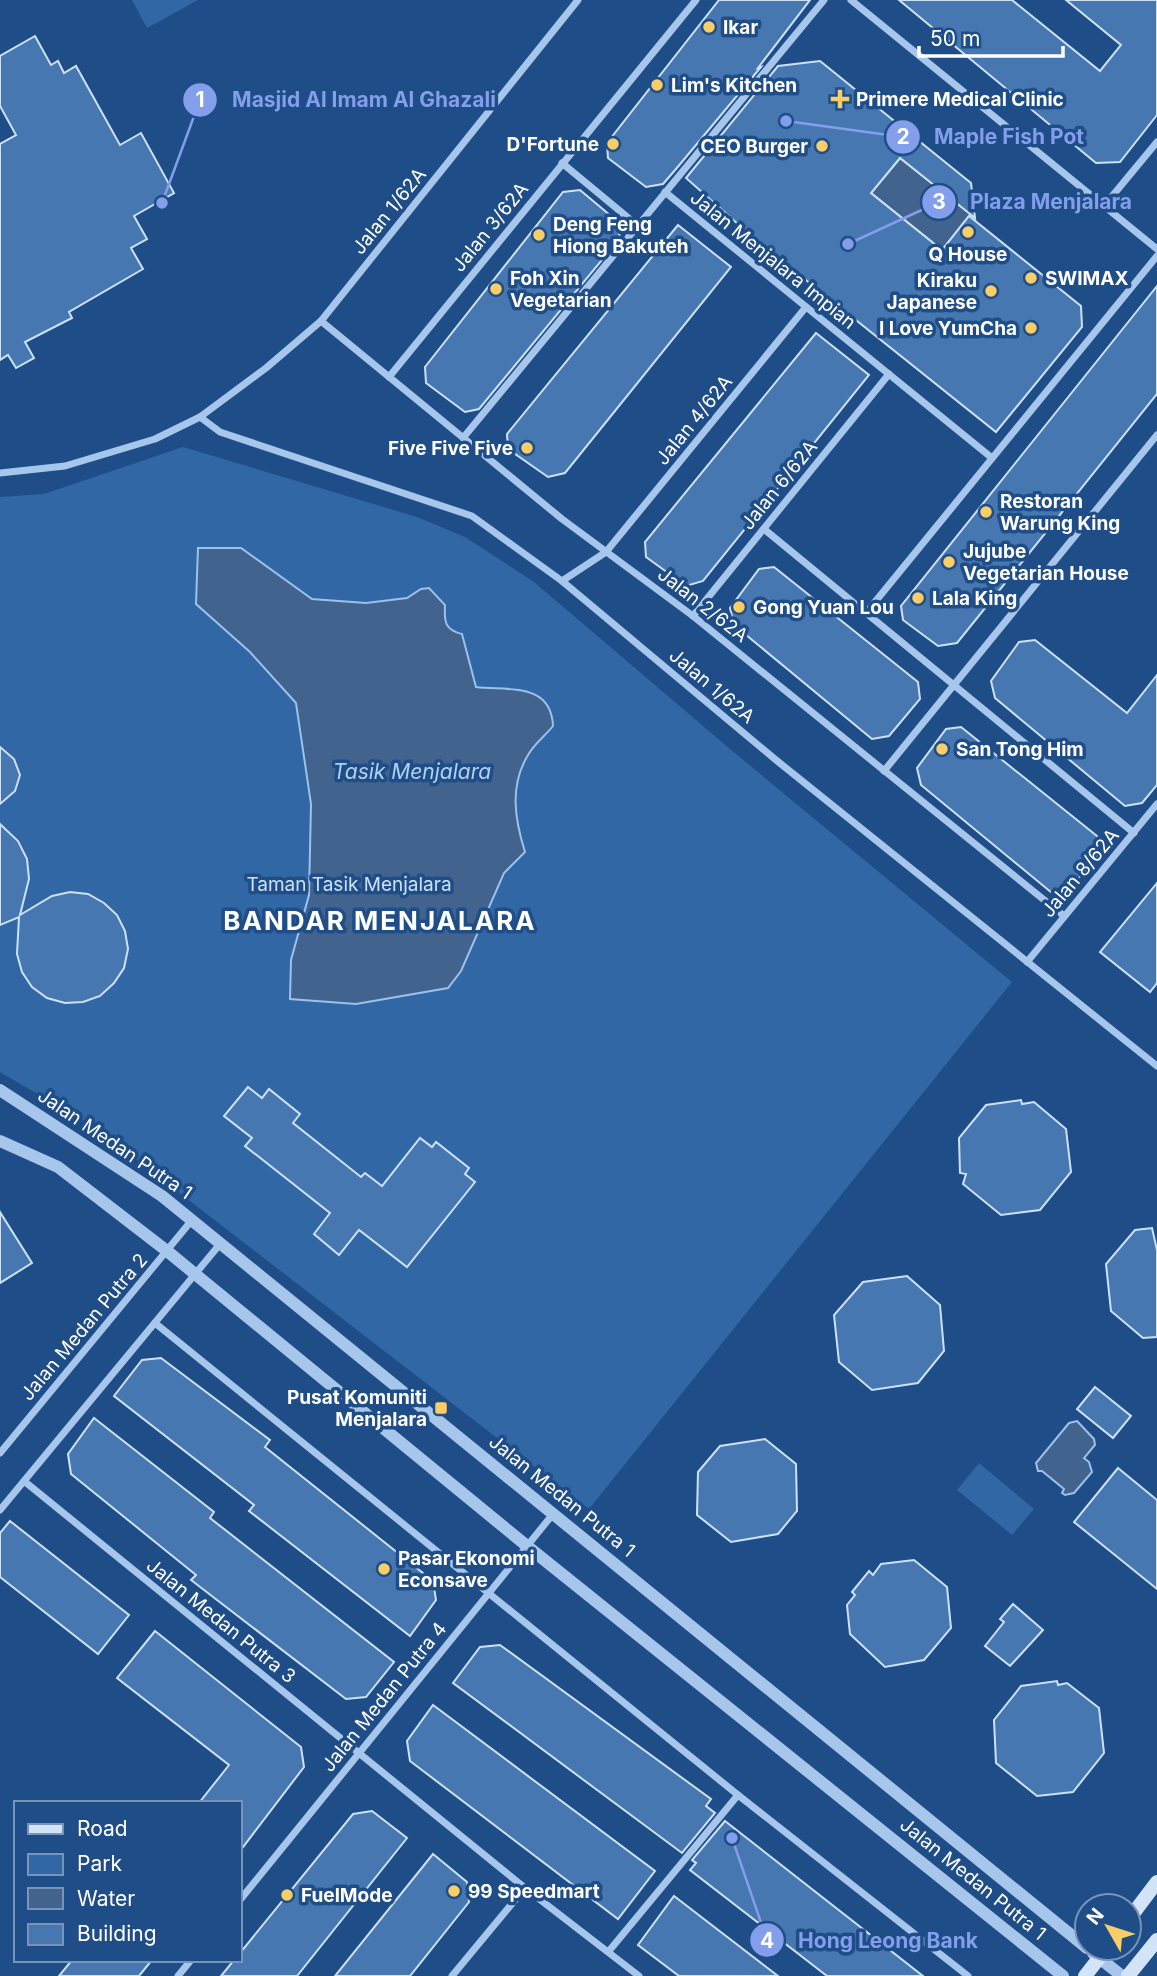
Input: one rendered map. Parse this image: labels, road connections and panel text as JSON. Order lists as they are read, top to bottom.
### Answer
{
  "streets": {
    "street": [
      "Jalan 1/62A",
      "Jalan 3/62A",
      "Jalan Menjalara Impian",
      "Jalan 4/62A",
      "Jalan 6/62A",
      "Jalan 2/62A",
      "Jalan 8/62A",
      "Jalan Medan Putra 1",
      "Jalan Medan Putra 2",
      "Jalan Medan Putra 3",
      "Jalan Medan Putra 4"
    ]
  },
  "crossings": [
    ["Jalan 1/62A", "Jalan 4/62A"],
    ["Jalan 1/62A", "Jalan 2/62A"],
    ["Jalan 1/62A", "Jalan 8/62A"],
    ["Jalan 3/62A", "Jalan 2/62A"],
    ["Jalan Menjalara Impian", "Jalan 4/62A"],
    ["Jalan Menjalara Impian", "Jalan 6/62A"],
    ["Jalan 4/62A", "Jalan 2/62A"],
    ["Jalan 6/62A", "Jalan 2/62A"],
    ["Jalan 2/62A", "Jalan 8/62A"],
    ["Jalan Medan Putra 1", "Jalan Medan Putra 2"],
    ["Jalan Medan Putra 1", "Jalan Medan Putra 4"],
    ["Jalan Medan Putra 3", "Jalan Medan Putra 4"]
  ],
  "districts": ["BANDAR MENJALARA"],
  "water": ["Tasik Menjalara"],
  "parks": ["Taman Tasik Menjalara"],
  "places": {
    "other": [
      "Ikar",
      "Lim's Kitchen",
      "Maple Fish Pot",
      "D'Fortune",
      "CEO Burger",
      "Masjid Al Imam Al Ghazali",
      "Q House",
      "Deng Feng Hiong Bakuteh",
      "Plaza Menjalara",
      "SWIMAX",
      "Foh Xin Vegetarian",
      "Kiraku Japanese",
      "I Love YumCha",
      "Five Five Five",
      "Restoran Warung King",
      "Jujube Vegetarian House",
      "Lala King",
      "Gong Yuan Lou",
      "San Tong Him",
      "Pasar Ekonomi Econsave",
      "Hong Leong Bank",
      "99 Speedmart",
      "FuelMode"
    ],
    "health": ["Primere Medical Clinic"],
    "transit": ["Pusat Komuniti Menjalara"]
  },
  "legend": [
    "Road",
    "Park",
    "Water",
    "Building"
  ],
  "scale_bar": "50 m",
  "north": "top left"
}
